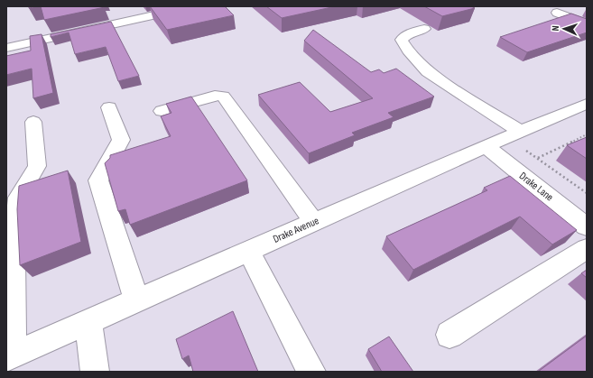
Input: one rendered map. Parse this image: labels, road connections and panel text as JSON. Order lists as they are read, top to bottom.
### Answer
{
  "streets": {
    "street": ["Drake Lane", "Drake Avenue"]
  },
  "crossings": [
    ["Drake Lane", "Drake Avenue"]
  ],
  "north": "left"
}
